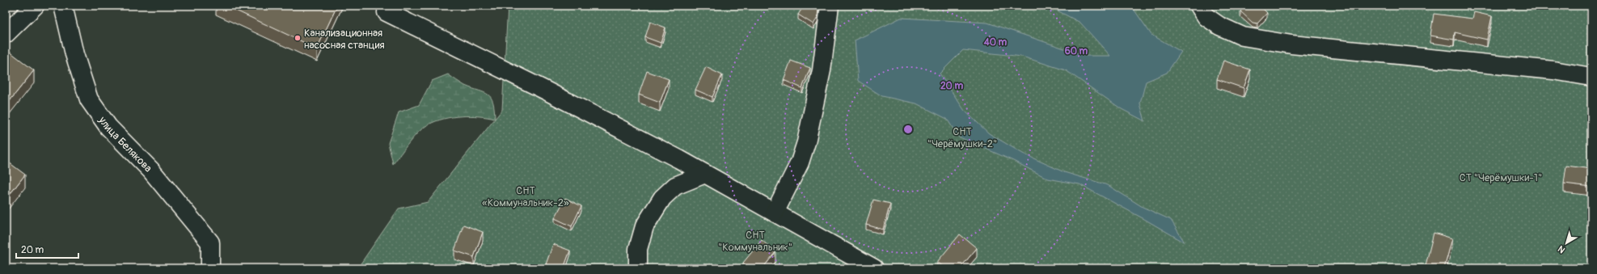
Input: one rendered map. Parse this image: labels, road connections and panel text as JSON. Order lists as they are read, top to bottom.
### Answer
{
  "streets": {
    "street": ["улица Белякова"]
  },
  "parks": [
    "СНТ \"Черёмушки-2\"",
    "СТ \"Черёмушки-1\"",
    "СНТ «Коммунальник-2»",
    "СНТ \"Коммунальник\""
  ],
  "places": ["Канализационная насосная станция"],
  "scale_bar": "20 m",
  "north": "bottom left",
  "rings": ["40 m", "60 m", "20 m"]
}
